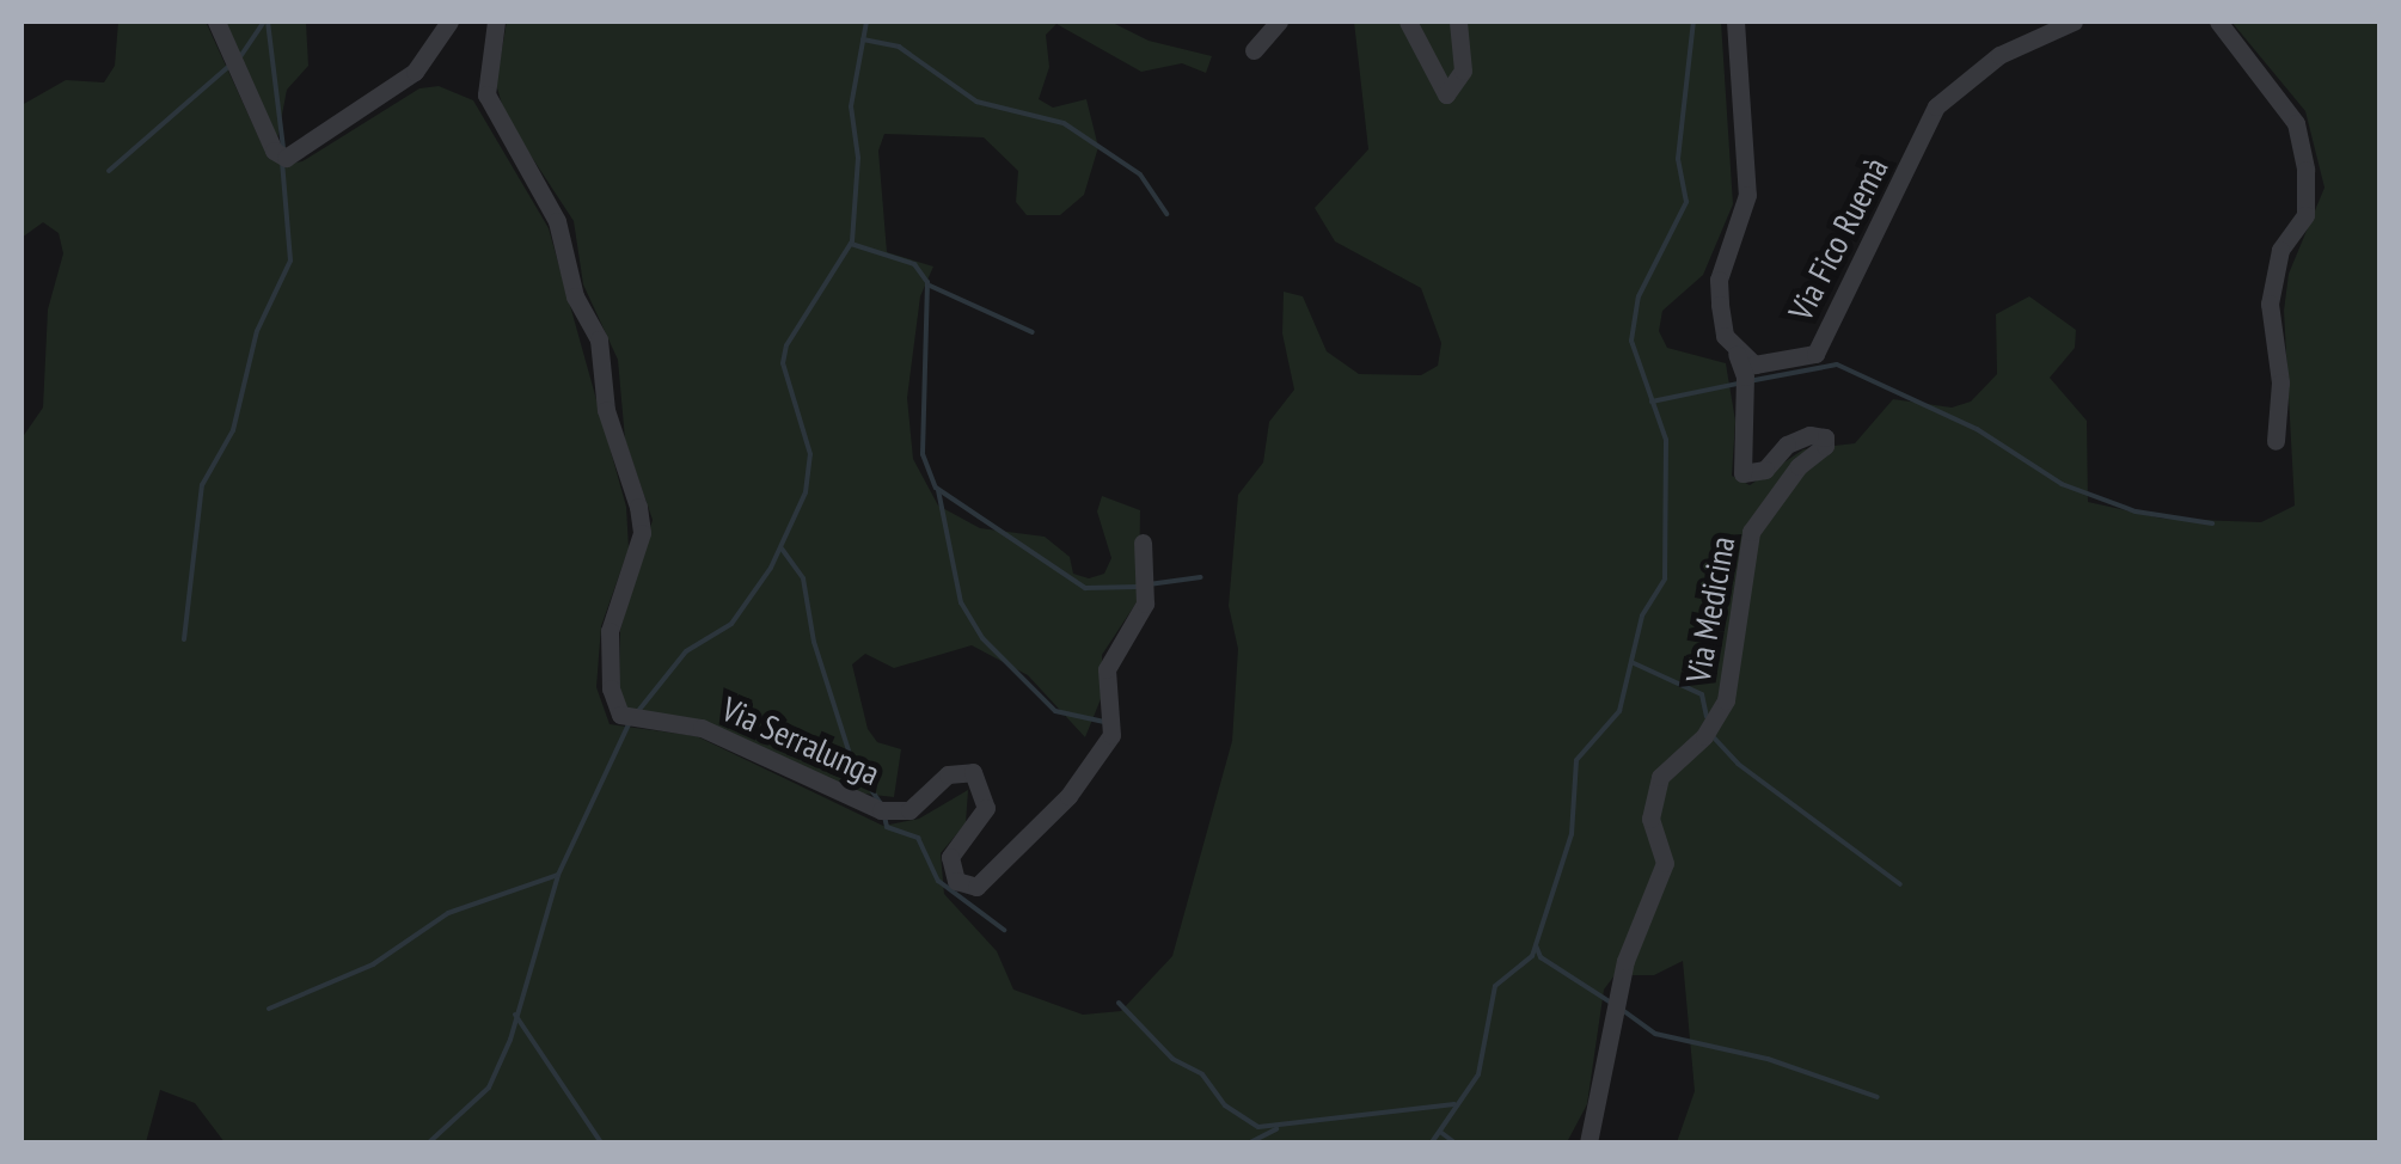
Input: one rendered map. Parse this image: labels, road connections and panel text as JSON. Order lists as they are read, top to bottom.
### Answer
{
  "streets": {
    "street": ["Via Fico Ruemà", "Via Medicina", "Via Serralunga"]
  },
  "crossings": [
    ["Via Fico Ruemà", "Via Medicina"]
  ]
}
